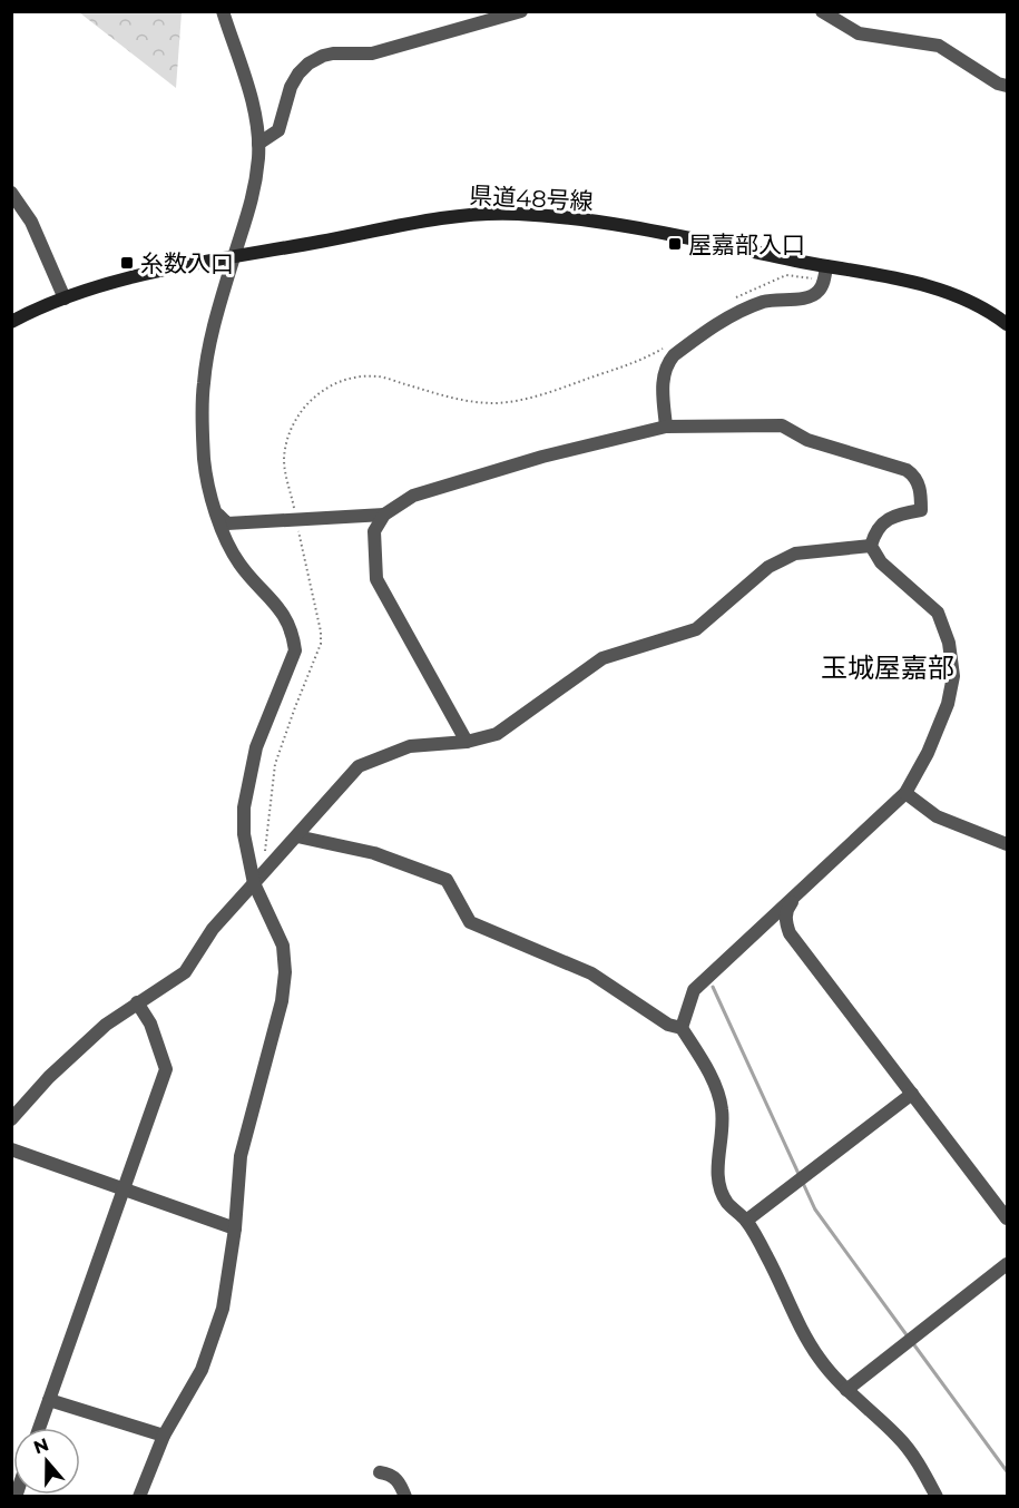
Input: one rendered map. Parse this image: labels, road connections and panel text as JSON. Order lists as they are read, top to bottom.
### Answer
{
  "streets": {
    "main road": ["県道48号線"]
  },
  "districts": ["玉城屋嘉部"],
  "places": {
    "transit": ["屋嘉部入口", "糸数入口"]
  },
  "north": "top"
}
